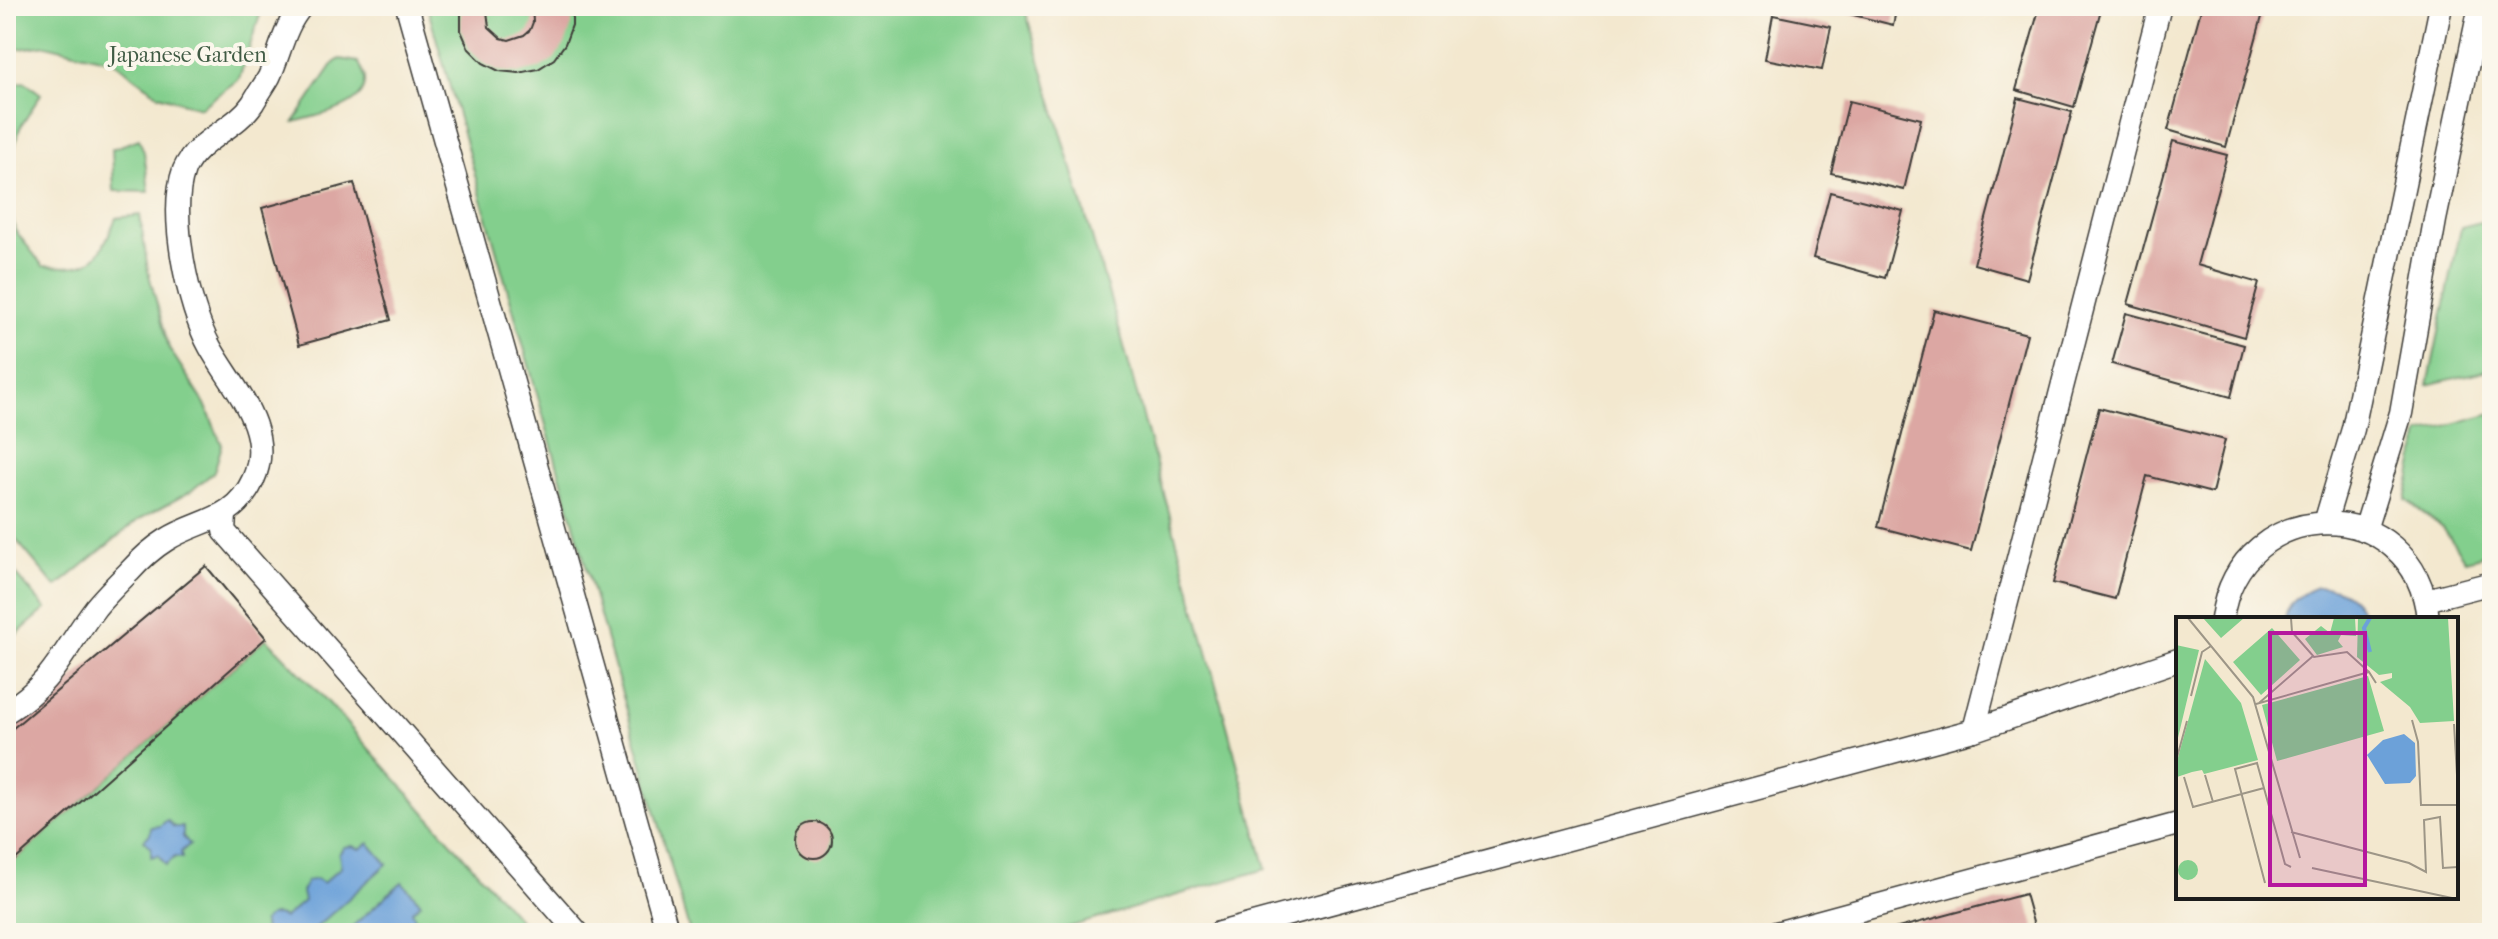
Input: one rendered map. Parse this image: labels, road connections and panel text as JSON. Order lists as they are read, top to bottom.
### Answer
{
  "parks": ["Japanese Garden"]
}
